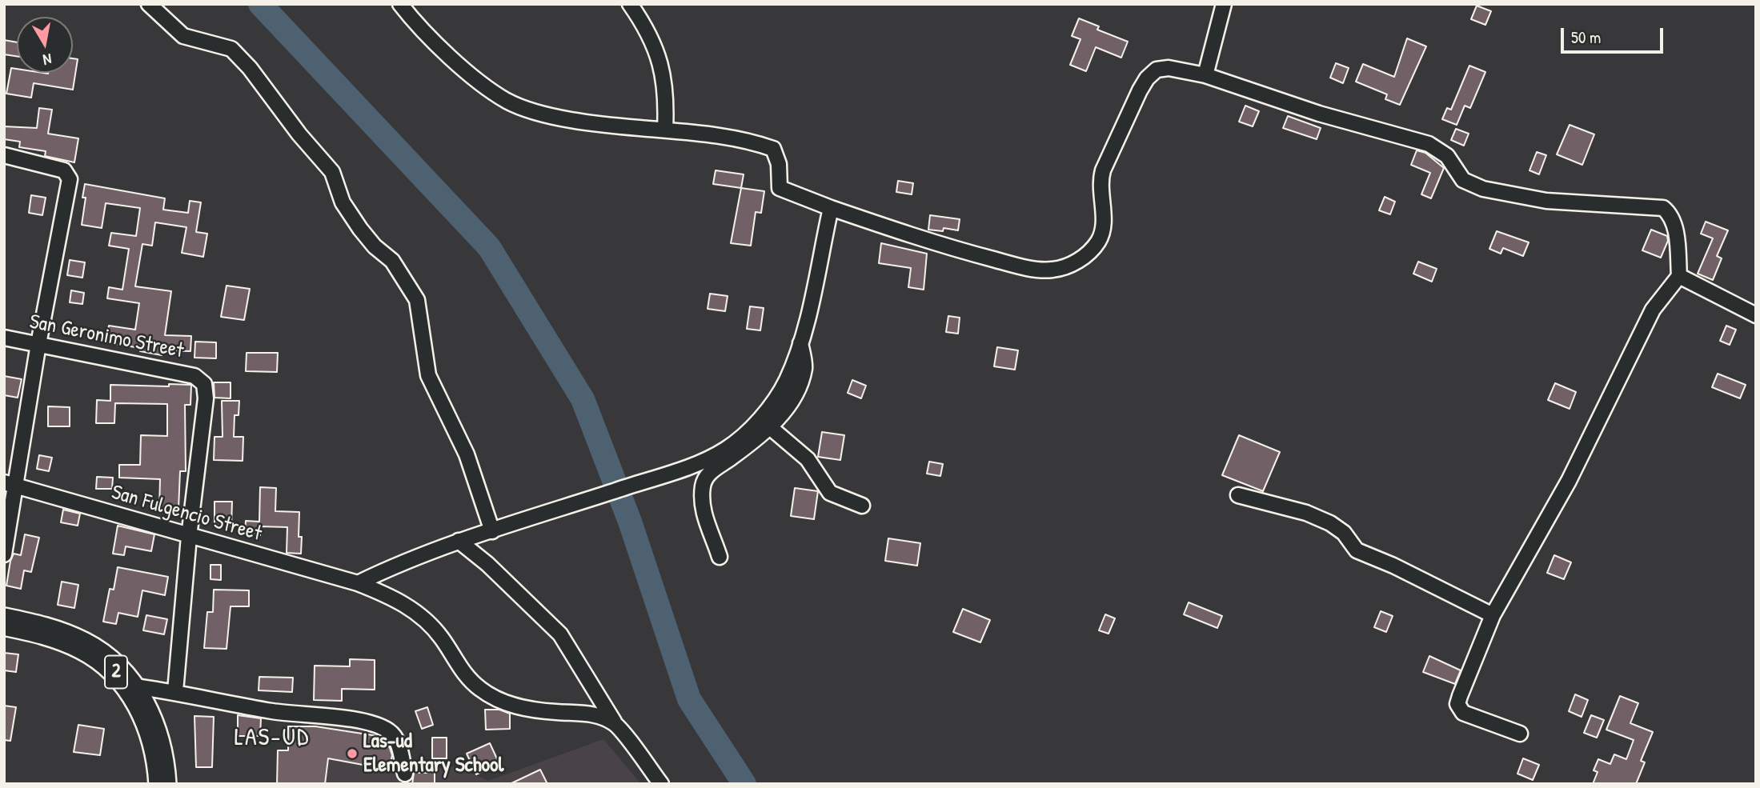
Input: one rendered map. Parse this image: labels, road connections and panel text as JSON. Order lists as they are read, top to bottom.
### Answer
{
  "streets": {
    "highway": ["2"],
    "street": ["San Geronimo Street", "San Fulgencio Street"]
  },
  "crossings": [
    ["San Geronimo Street", "San Fulgencio Street"]
  ],
  "districts": ["LAS-UD"],
  "places": ["Las-ud Elementary School"],
  "scale_bar": "50 m",
  "north": "bottom"
}
